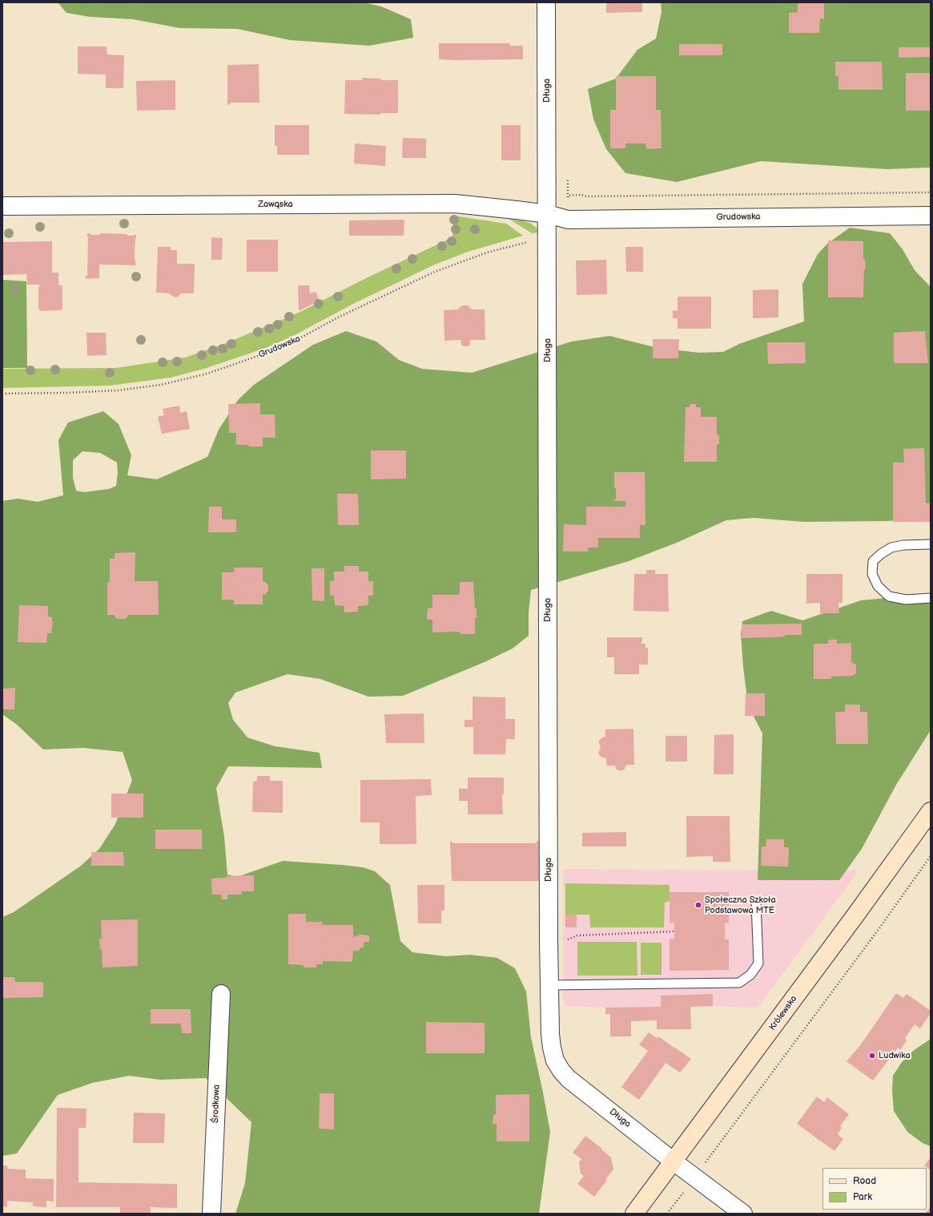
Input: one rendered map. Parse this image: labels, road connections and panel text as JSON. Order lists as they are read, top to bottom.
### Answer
{
  "streets": {
    "main road": ["Królewska"],
    "street": [
      "Długa",
      "Zawąska",
      "Grudowska",
      "Środkowa"
    ]
  },
  "crossings": [
    ["Długa", "Zawąska"],
    ["Długa", "Grudowska"],
    ["Długa", "Królewska"],
    ["Zawąska", "Grudowska"]
  ],
  "places": ["Społeczna Szkoła Podstawowa MTE", "Ludwika"],
  "legend": ["Road", "Park"]
}
